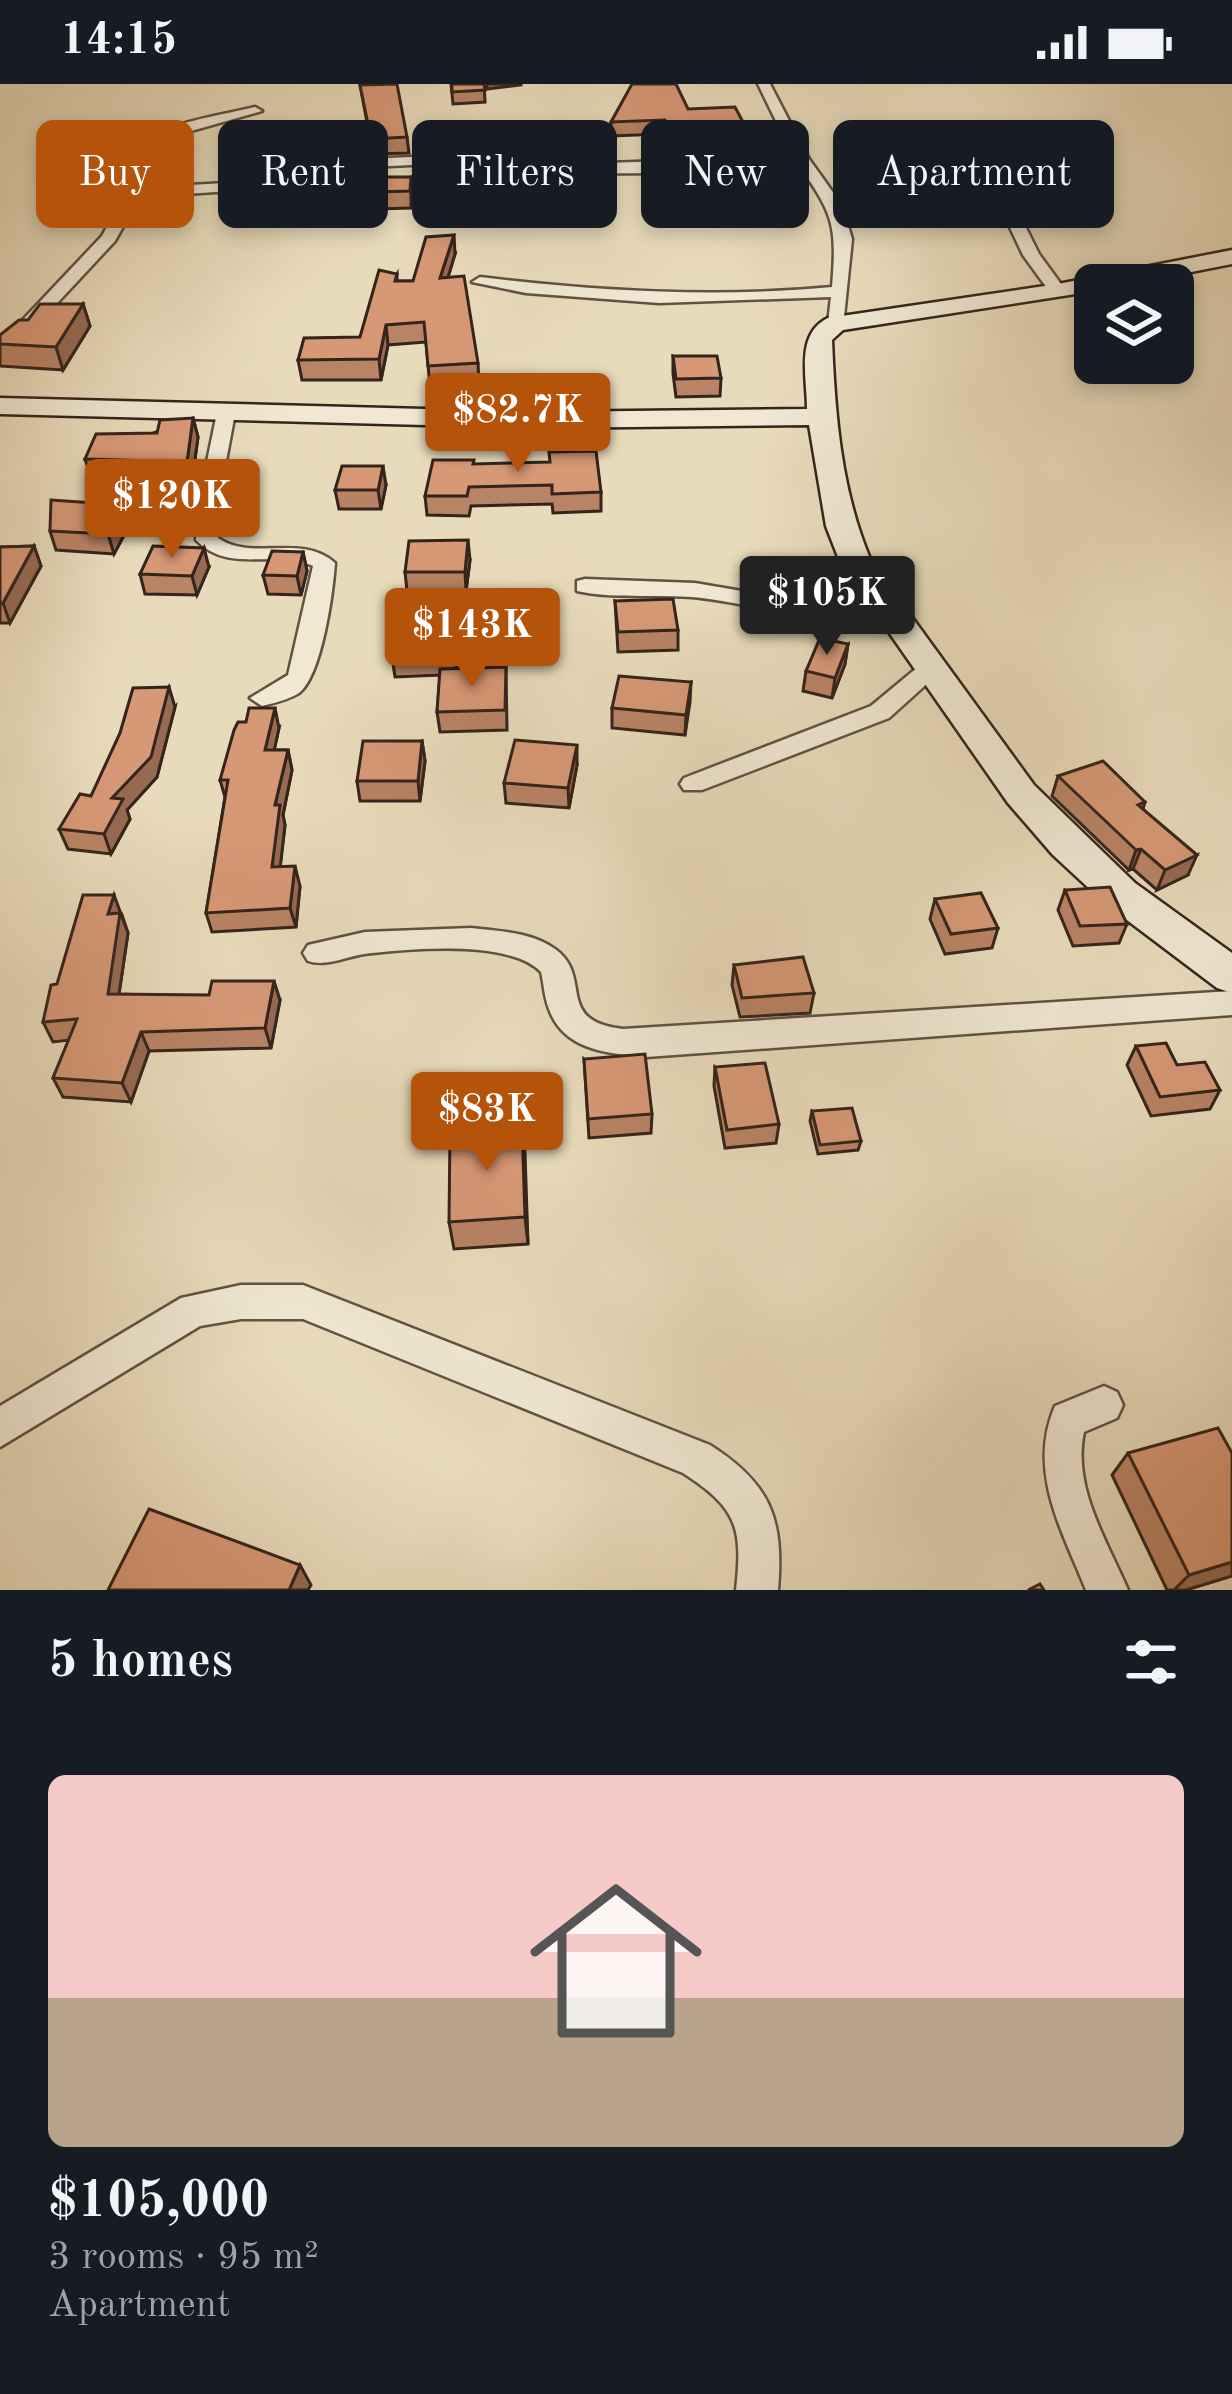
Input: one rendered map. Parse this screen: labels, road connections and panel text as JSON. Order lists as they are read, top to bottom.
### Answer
{
  "page": {
    "status": "14:15",
    "chip": [
      "Buy",
      "Rent",
      "Filters",
      "New",
      "Apartment"
    ],
    "price": [
      "$82.7K",
      "$120K",
      "$105K",
      "$143K",
      "$83K"
    ],
    "heading": "5 homes",
    "list": [
      {
        "name": "$105,000",
        "note": "3 rooms · 95 m² · Apartment"
      }
    ]
  }
}
